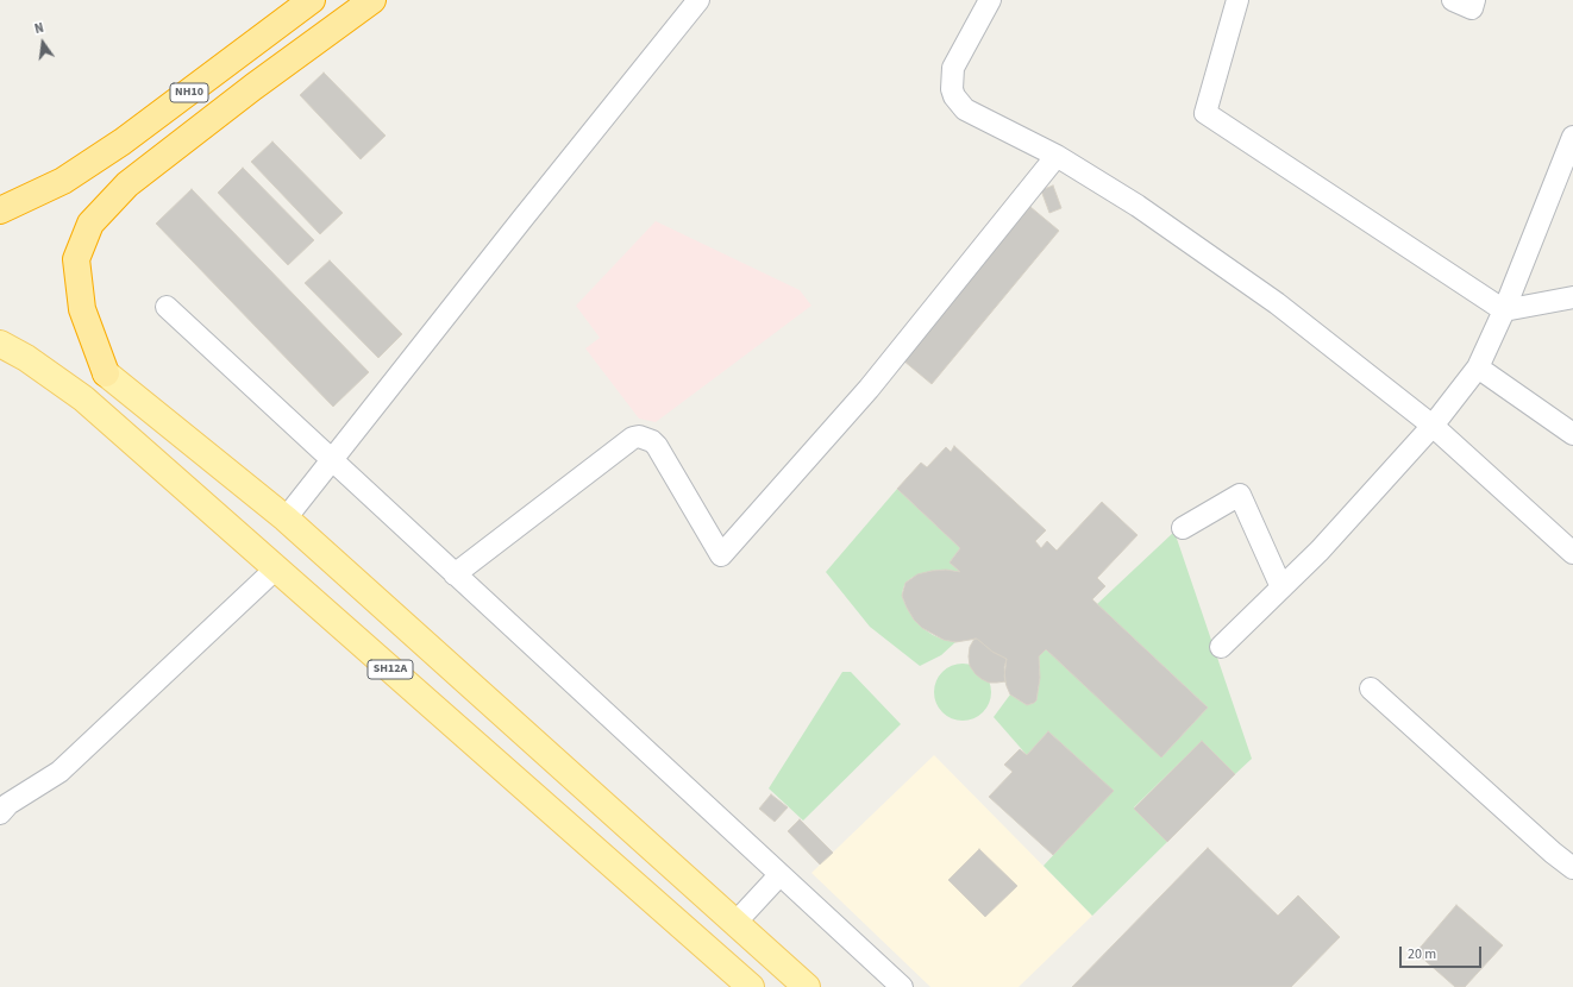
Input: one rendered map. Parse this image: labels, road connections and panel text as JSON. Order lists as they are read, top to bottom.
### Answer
{
  "streets": {
    "highway": ["NH10"],
    "main road": ["SH12A"]
  },
  "scale_bar": "20 m",
  "north": "top"
}
